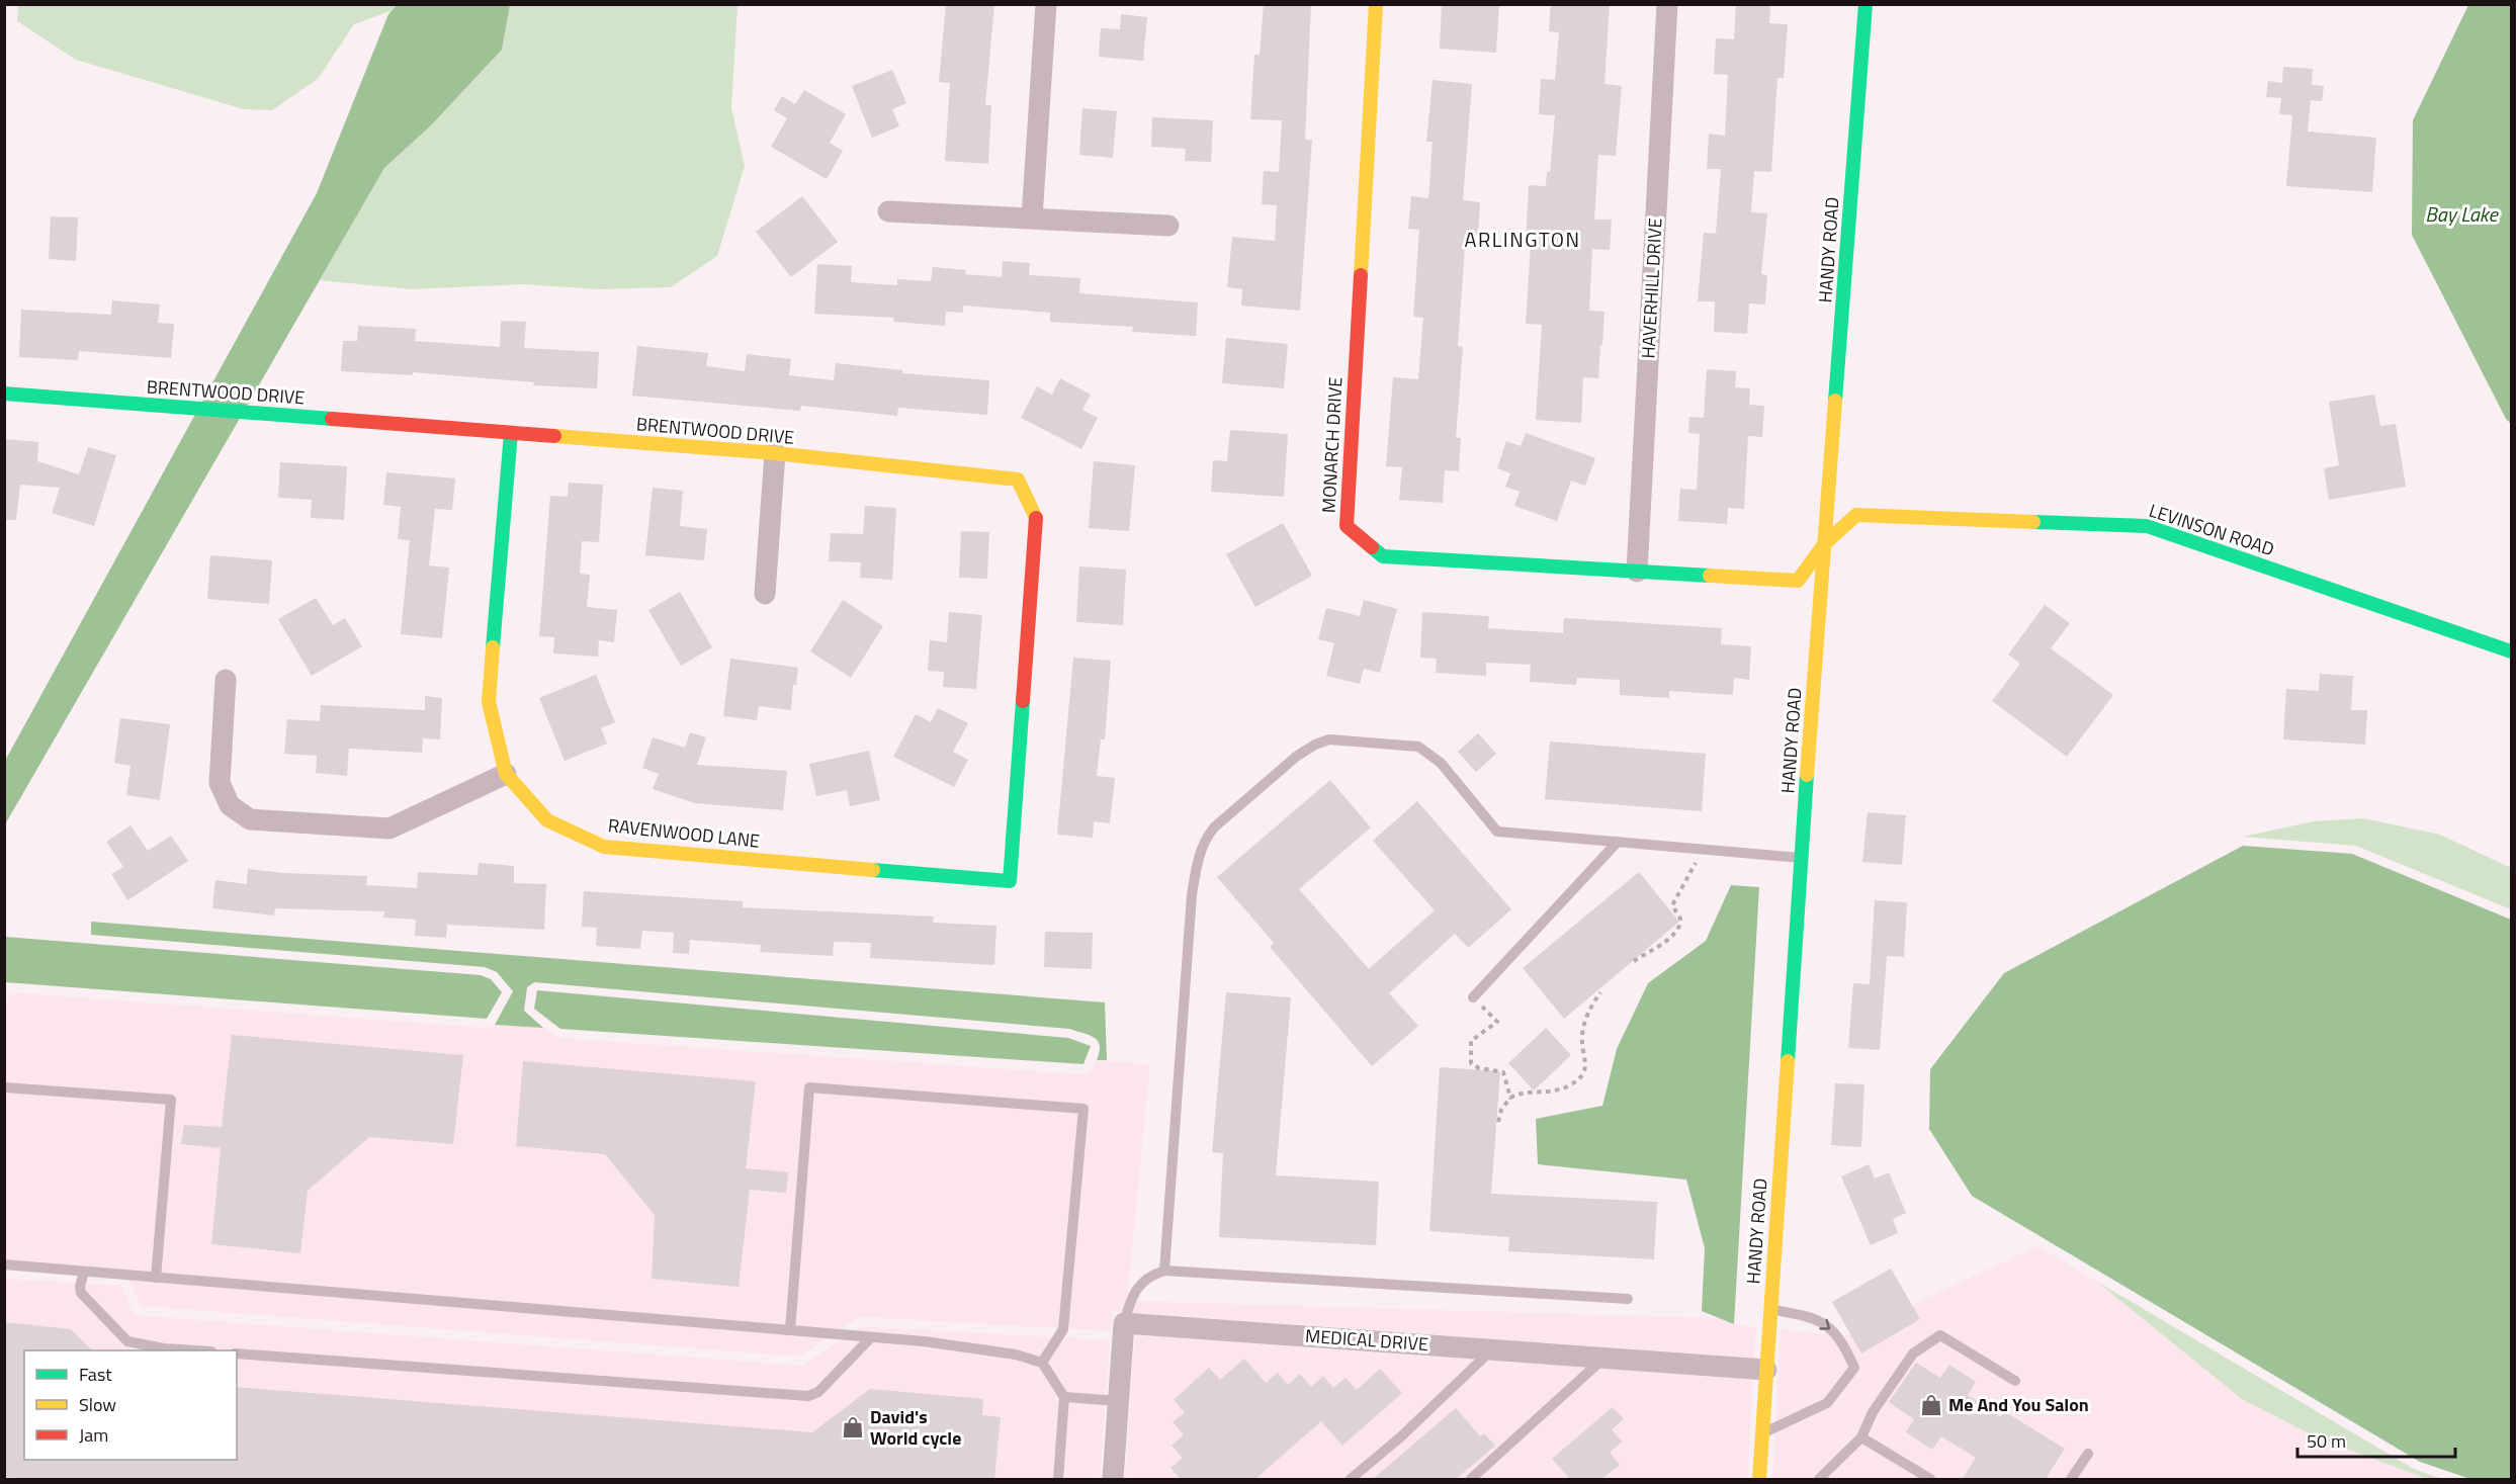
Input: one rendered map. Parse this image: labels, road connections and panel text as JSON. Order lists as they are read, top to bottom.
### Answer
{
  "streets": {
    "street": [
      "HANDY ROAD",
      "HAVERHILL DRIVE",
      "BRENTWOOD DRIVE",
      "MONARCH DRIVE",
      "LEVINSON ROAD",
      "RAVENWOOD LANE",
      "MEDICAL DRIVE"
    ]
  },
  "crossings": [
    ["HANDY ROAD", "MONARCH DRIVE"],
    ["HANDY ROAD", "LEVINSON ROAD"],
    ["HANDY ROAD", "MEDICAL DRIVE"],
    ["HAVERHILL DRIVE", "MONARCH DRIVE"],
    ["BRENTWOOD DRIVE", "RAVENWOOD LANE"],
    ["MONARCH DRIVE", "LEVINSON ROAD"]
  ],
  "districts": ["ARLINGTON"],
  "water": ["Bay Lake"],
  "places": {
    "shop": ["Me And You Salon", "David's World cycle"]
  },
  "legend": ["Fast", "Slow", "Jam"],
  "scale_bar": "50 m"
}
